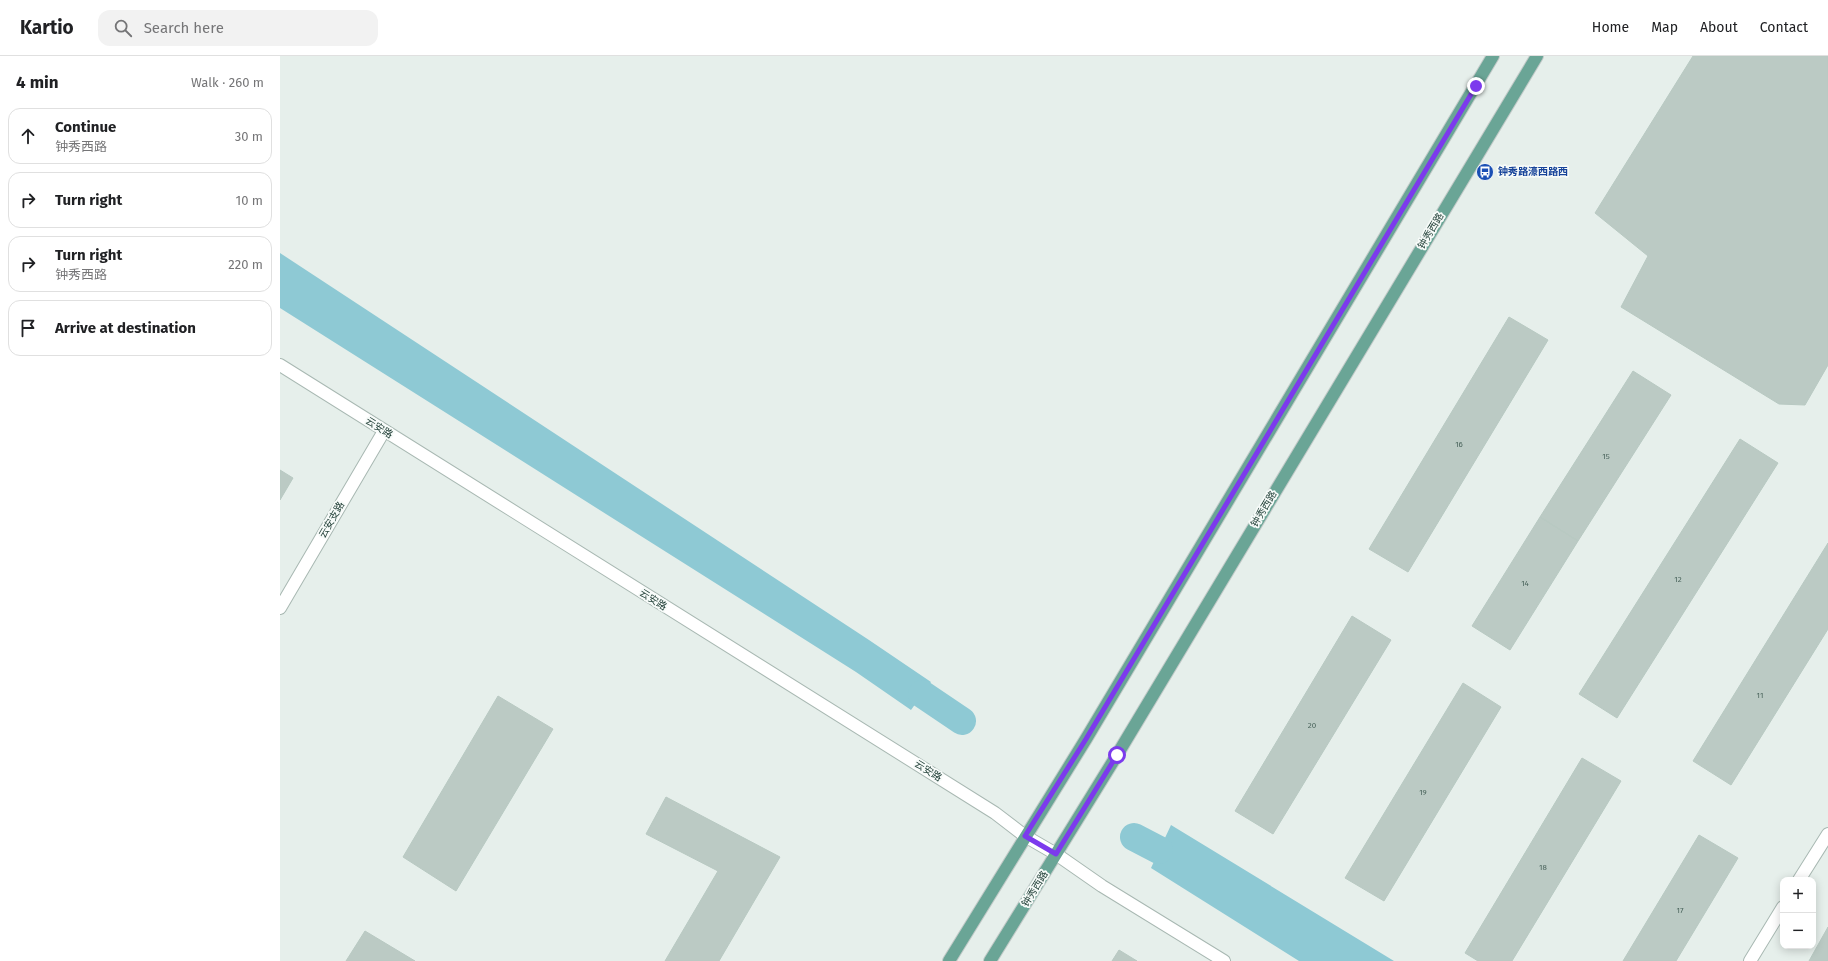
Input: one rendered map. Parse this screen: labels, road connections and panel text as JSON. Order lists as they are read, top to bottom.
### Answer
{
  "streets": {
    "main road": ["钟秀西路"],
    "street": ["云安路", "云安支路"]
  },
  "crossings": [
    ["钟秀西路", "云安路"],
    ["云安路", "云安支路"]
  ],
  "places": {
    "bus stop": ["钟秀路濠西路西"]
  },
  "house_numbers": [
    "16",
    "15",
    "12",
    "14",
    "11",
    "20",
    "19",
    "18",
    "17"
  ],
  "page": {
    "header": "Kartio",
    "search": "Search here",
    "nav": [
      "Home",
      "Map",
      "About",
      "Contact"
    ],
    "heading": ["4 min", "Walk · 260 m"],
    "list": [
      ["Continue", "钟秀西路", "30 m"],
      ["Turn right", "10 m"],
      ["Turn right", "钟秀西路", "220 m"],
      "Arrive at destination"
    ],
    "map_buttons": ["+", "−"]
  }
}
